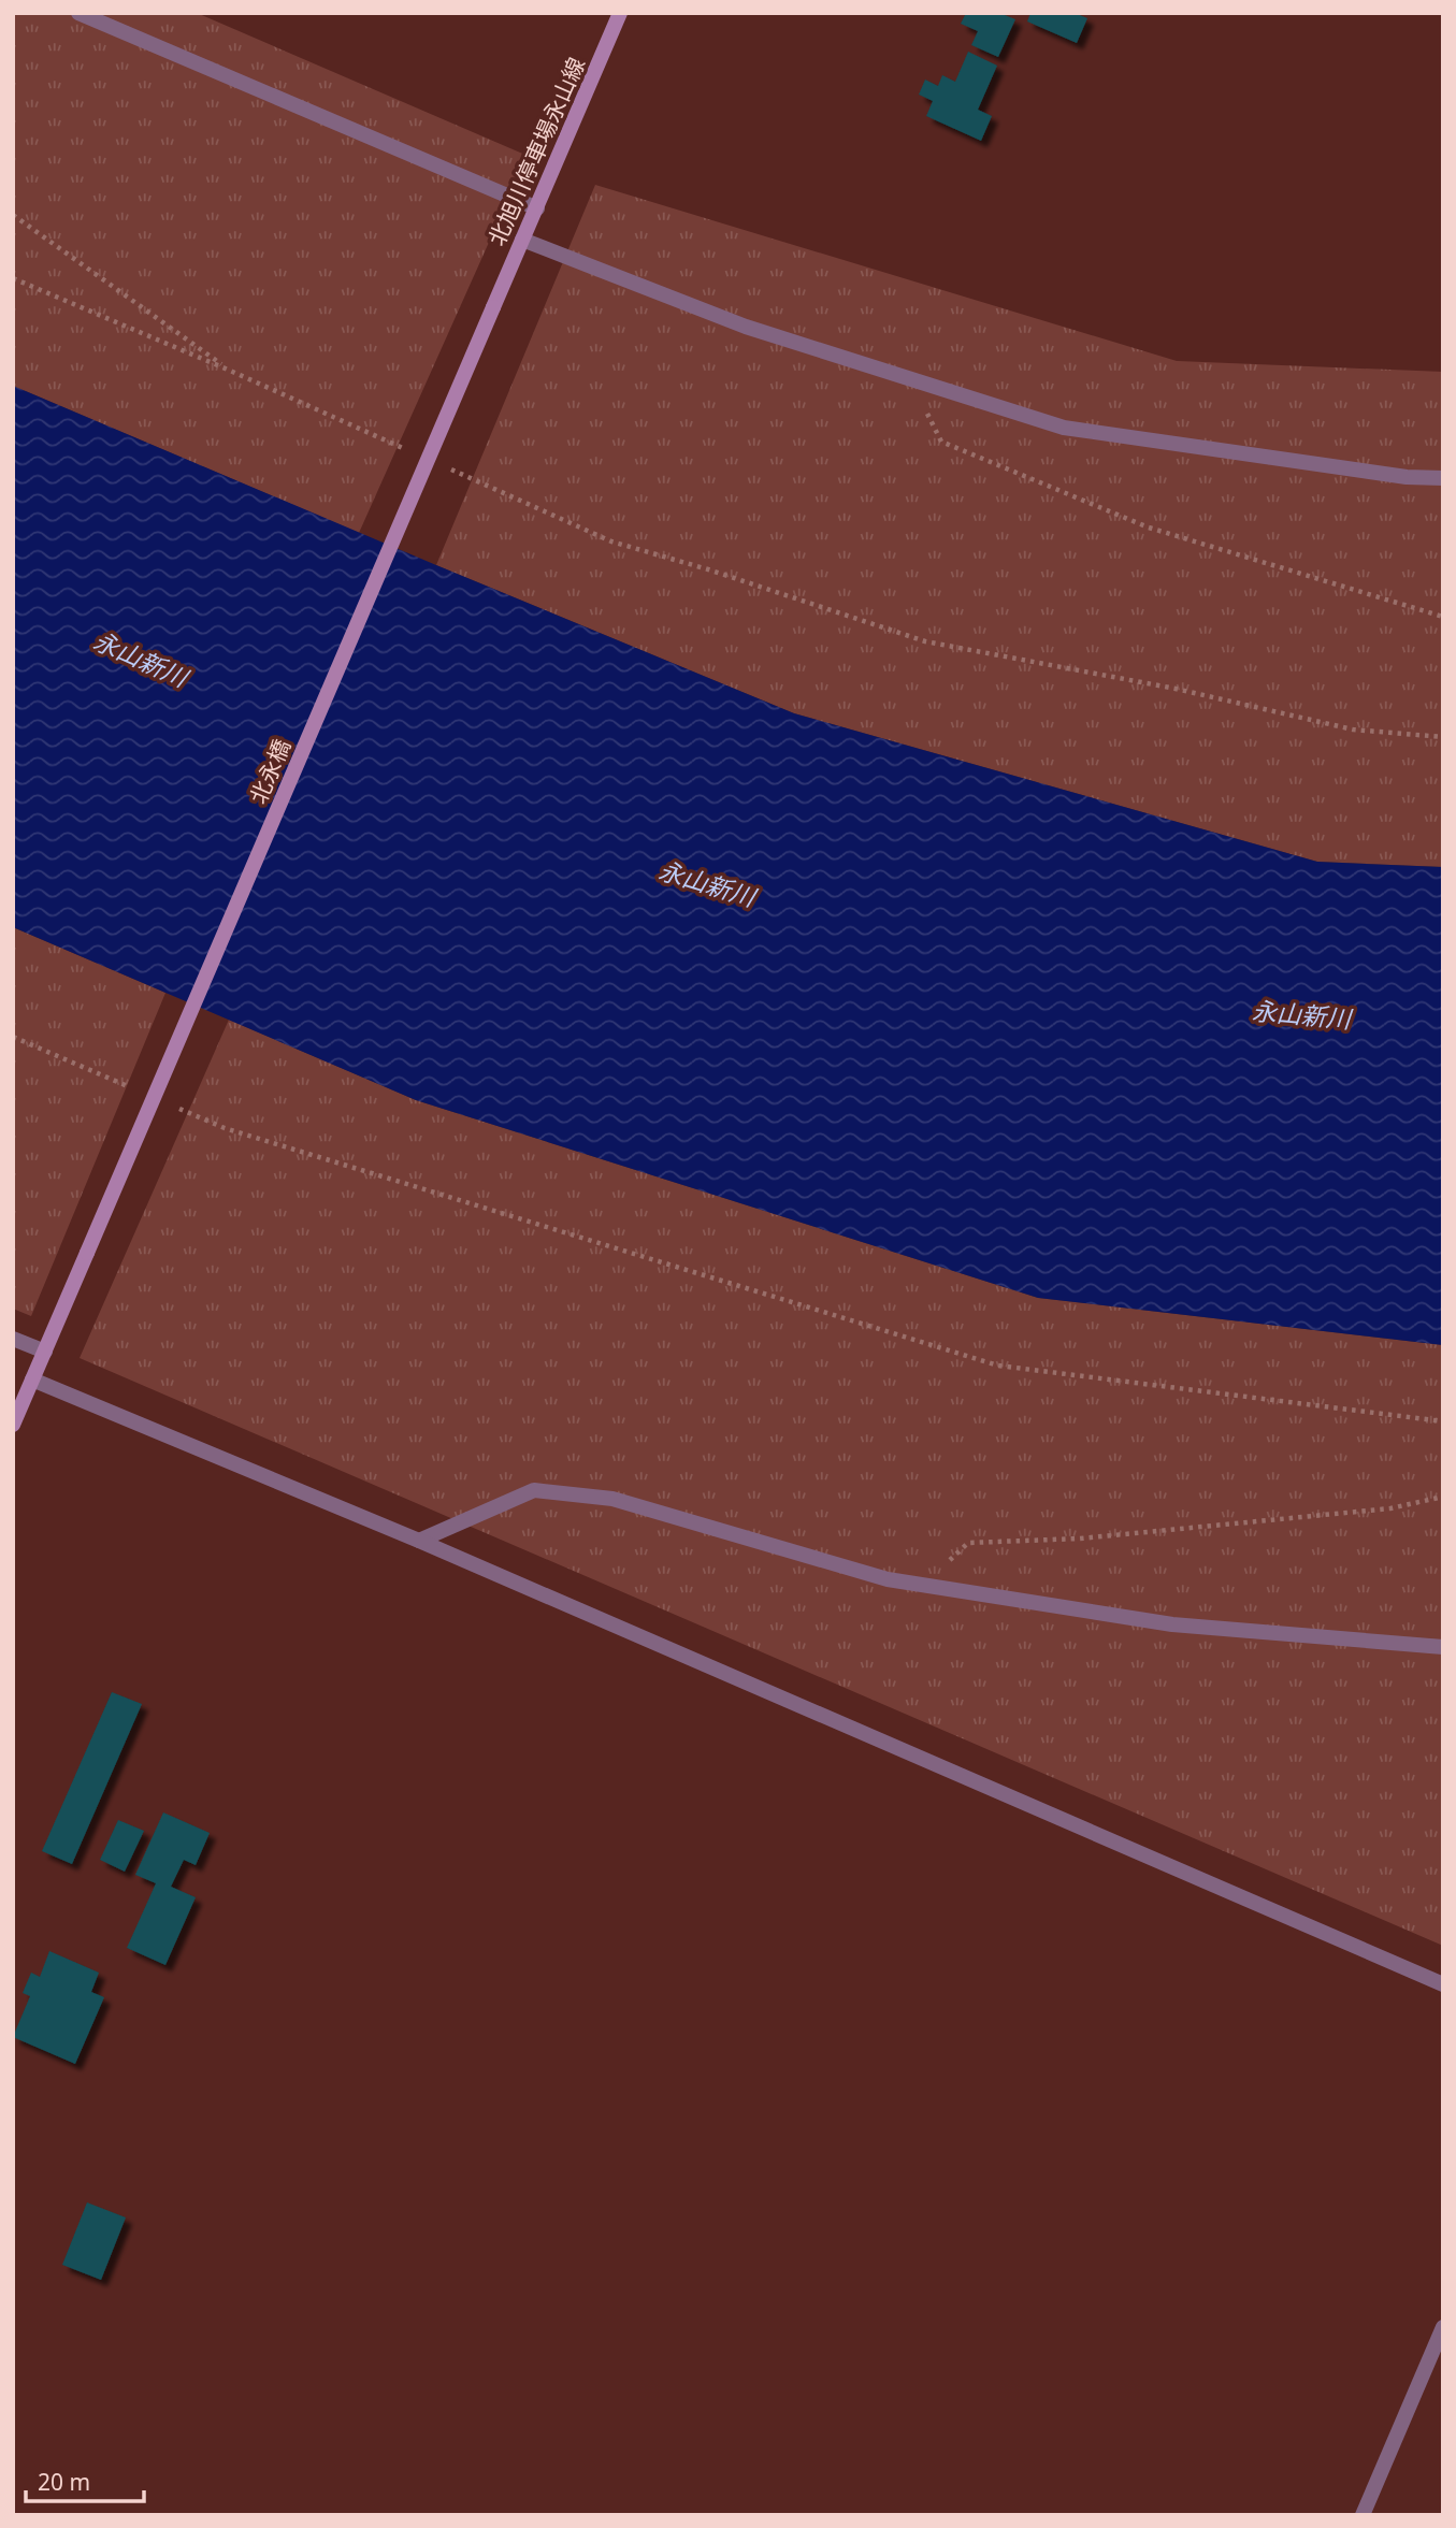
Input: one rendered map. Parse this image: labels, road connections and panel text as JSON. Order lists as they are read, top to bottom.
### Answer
{
  "streets": {
    "main road": ["北旭川停車場永山線", "北永橋"]
  },
  "crossings": [
    ["北旭川停車場永山線", "北永橋"]
  ],
  "water": ["永山新川"],
  "scale_bar": "20 m"
}
